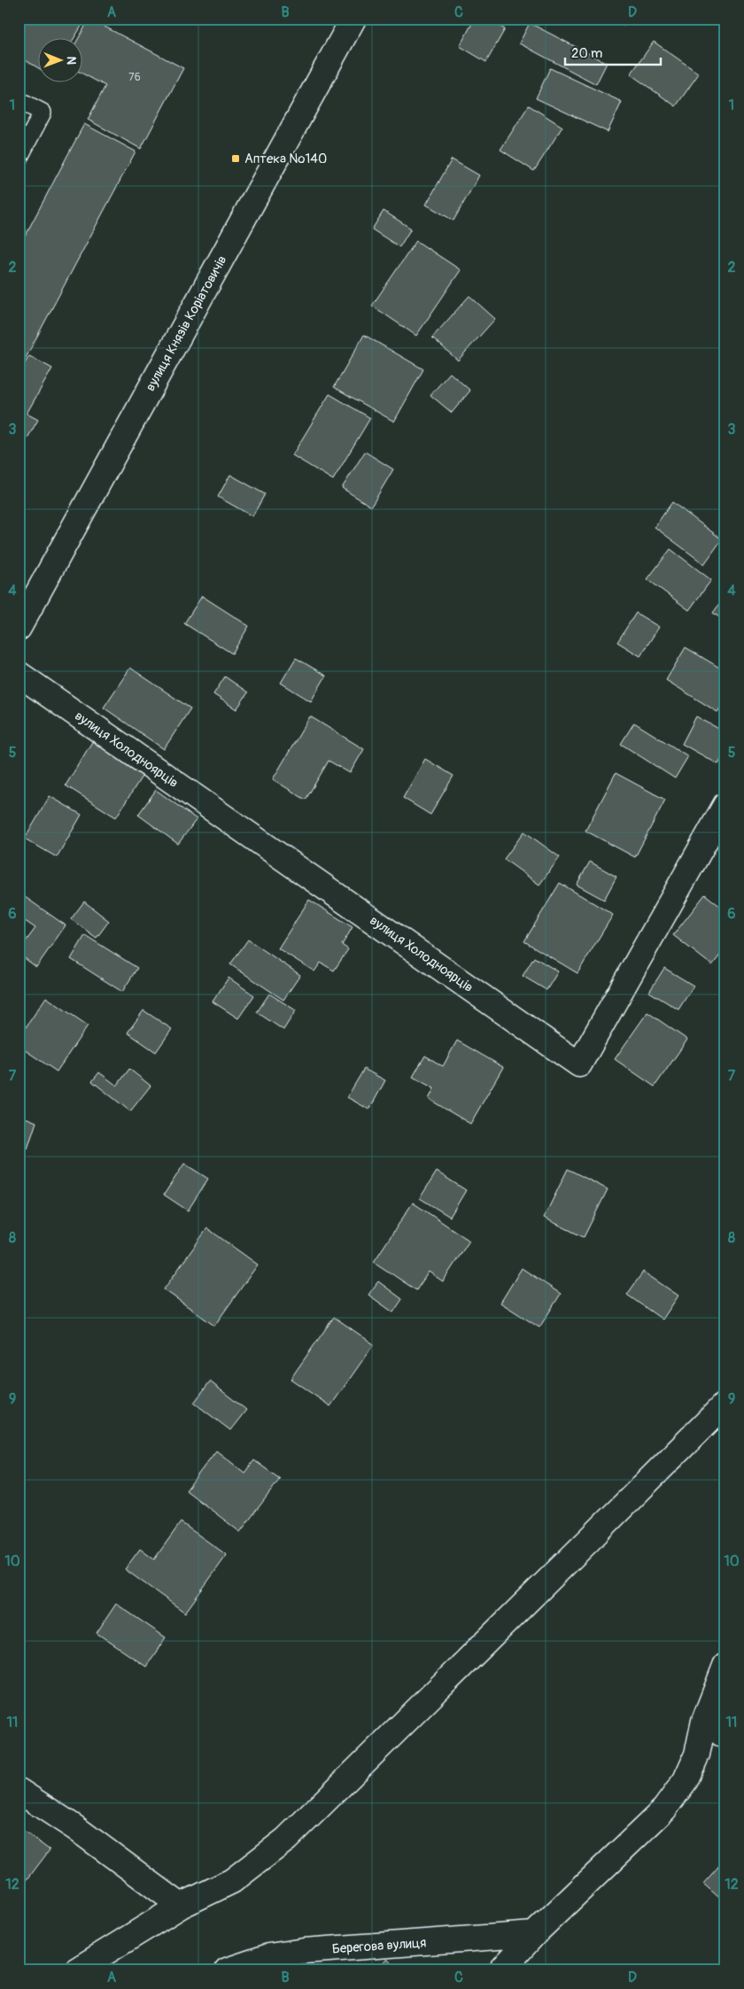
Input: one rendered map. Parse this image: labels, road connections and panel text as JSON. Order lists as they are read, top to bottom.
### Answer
{
  "streets": {
    "street": ["вулиця Князів Коріатовичів", "вулиця Холодноярців", "Берегова вулиця"]
  },
  "places": {
    "transit": ["Аптека №140"]
  },
  "house_numbers": ["76"],
  "scale_bar": "20 m",
  "north": "right",
  "grid": {
    "columns": [
      "A",
      "B",
      "C",
      "D"
    ],
    "rows": [
      "1",
      "2",
      "3",
      "4",
      "5",
      "6",
      "7",
      "8",
      "9",
      "10",
      "11",
      "12"
    ]
  }
}
